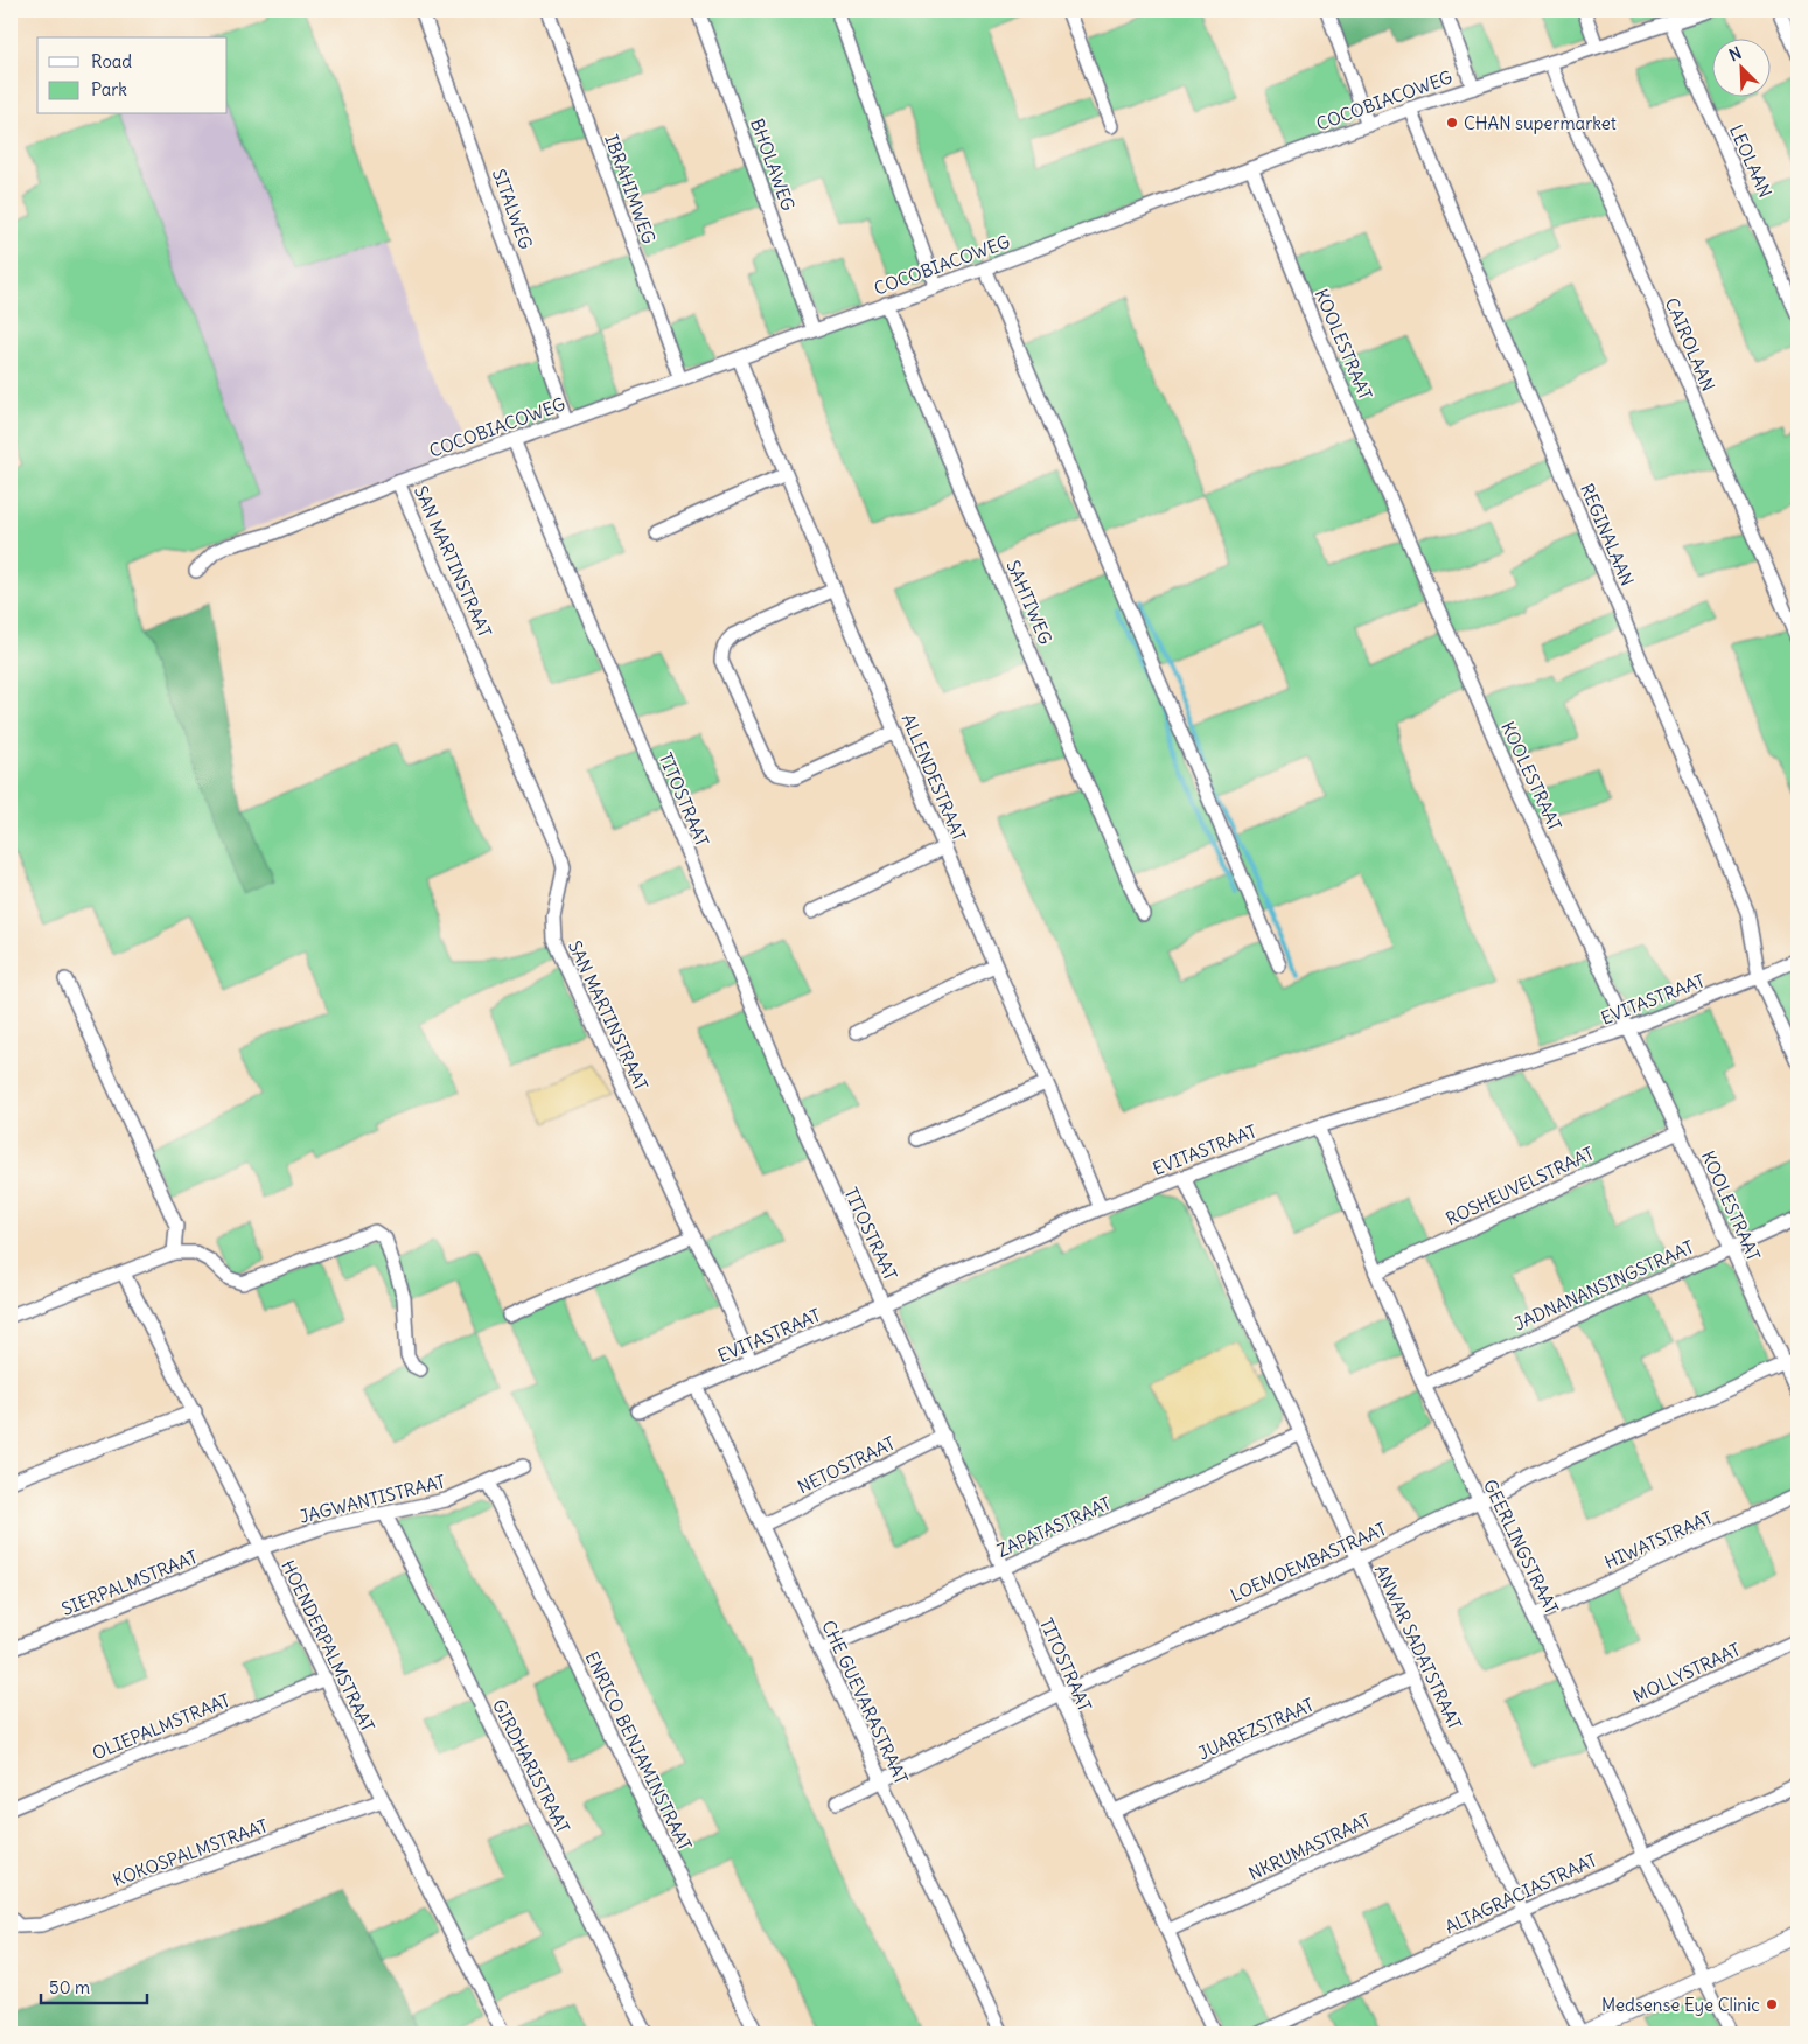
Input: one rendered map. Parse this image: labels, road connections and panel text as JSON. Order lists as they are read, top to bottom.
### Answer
{
  "streets": {
    "street": [
      "COCOBIACOWEG",
      "LEOLAAN",
      "BHOLAWEG",
      "IBRAHIMWEG",
      "SITALWEG",
      "KOOLESTRAAT",
      "CAIROLAAN",
      "REGINALAAN",
      "SAN MARTINSTRAAT",
      "SAHTIWEG",
      "ALLENDESTRAAT",
      "TITOSTRAAT",
      "EVITASTRAAT",
      "ROSHEUVELSTRAAT",
      "JADNANANSINGSTRAAT",
      "NETOSTRAAT",
      "JAGWANTISTRAAT",
      "ZAPATASTRAAT",
      "HIWATSTRAAT",
      "GEERLINGSTRAAT",
      "LOEMOEMBASTRAAT",
      "SIERPALMSTRAAT",
      "HOENDERPALMSTRAAT",
      "ANWAR SADATSTRAAT",
      "MOLLYSTRAAT",
      "CHE GUEVARASTRAAT",
      "OLIEPALMSTRAAT",
      "JUAREZSTRAAT",
      "ENRICO BENJAMINSTRAAT",
      "GIRDHARISTRAAT",
      "NKRUMASTRAAT",
      "KOKOSPALMSTRAAT",
      "ALTAGRACIASTRAAT"
    ]
  },
  "crossings": [
    ["COCOBIACOWEG", "LEOLAAN"],
    ["COCOBIACOWEG", "BHOLAWEG"],
    ["COCOBIACOWEG", "IBRAHIMWEG"],
    ["COCOBIACOWEG", "SITALWEG"],
    ["COCOBIACOWEG", "KOOLESTRAAT"],
    ["COCOBIACOWEG", "CAIROLAAN"],
    ["COCOBIACOWEG", "REGINALAAN"],
    ["COCOBIACOWEG", "SAN MARTINSTRAAT"],
    ["COCOBIACOWEG", "SAHTIWEG"],
    ["COCOBIACOWEG", "ALLENDESTRAAT"],
    ["COCOBIACOWEG", "TITOSTRAAT"],
    ["KOOLESTRAAT", "EVITASTRAAT"],
    ["KOOLESTRAAT", "ROSHEUVELSTRAAT"],
    ["KOOLESTRAAT", "JADNANANSINGSTRAAT"],
    ["KOOLESTRAAT", "LOEMOEMBASTRAAT"],
    ["REGINALAAN", "EVITASTRAAT"],
    ["SAN MARTINSTRAAT", "EVITASTRAAT"],
    ["ALLENDESTRAAT", "EVITASTRAAT"],
    ["TITOSTRAAT", "EVITASTRAAT"],
    ["TITOSTRAAT", "NETOSTRAAT"],
    ["TITOSTRAAT", "ZAPATASTRAAT"],
    ["TITOSTRAAT", "LOEMOEMBASTRAAT"],
    ["TITOSTRAAT", "JUAREZSTRAAT"],
    ["TITOSTRAAT", "NKRUMASTRAAT"],
    ["EVITASTRAAT", "GEERLINGSTRAAT"],
    ["EVITASTRAAT", "ANWAR SADATSTRAAT"],
    ["EVITASTRAAT", "CHE GUEVARASTRAAT"],
    ["ROSHEUVELSTRAAT", "GEERLINGSTRAAT"],
    ["JADNANANSINGSTRAAT", "GEERLINGSTRAAT"],
    ["NETOSTRAAT", "CHE GUEVARASTRAAT"],
    ["JAGWANTISTRAAT", "SIERPALMSTRAAT"],
    ["JAGWANTISTRAAT", "HOENDERPALMSTRAAT"],
    ["JAGWANTISTRAAT", "ENRICO BENJAMINSTRAAT"],
    ["JAGWANTISTRAAT", "GIRDHARISTRAAT"],
    ["ZAPATASTRAAT", "ANWAR SADATSTRAAT"],
    ["ZAPATASTRAAT", "CHE GUEVARASTRAAT"],
    ["HIWATSTRAAT", "GEERLINGSTRAAT"],
    ["GEERLINGSTRAAT", "LOEMOEMBASTRAAT"],
    ["GEERLINGSTRAAT", "MOLLYSTRAAT"],
    ["GEERLINGSTRAAT", "ALTAGRACIASTRAAT"],
    ["LOEMOEMBASTRAAT", "ANWAR SADATSTRAAT"],
    ["LOEMOEMBASTRAAT", "CHE GUEVARASTRAAT"],
    ["SIERPALMSTRAAT", "HOENDERPALMSTRAAT"],
    ["HOENDERPALMSTRAAT", "OLIEPALMSTRAAT"],
    ["HOENDERPALMSTRAAT", "KOKOSPALMSTRAAT"],
    ["ANWAR SADATSTRAAT", "JUAREZSTRAAT"],
    ["ANWAR SADATSTRAAT", "NKRUMASTRAAT"],
    ["ANWAR SADATSTRAAT", "ALTAGRACIASTRAAT"]
  ],
  "places": ["CHAN supermarket", "Medsense Eye Clinic"],
  "legend": ["Road", "Park"],
  "scale_bar": "50 m",
  "north": "top left"
}
